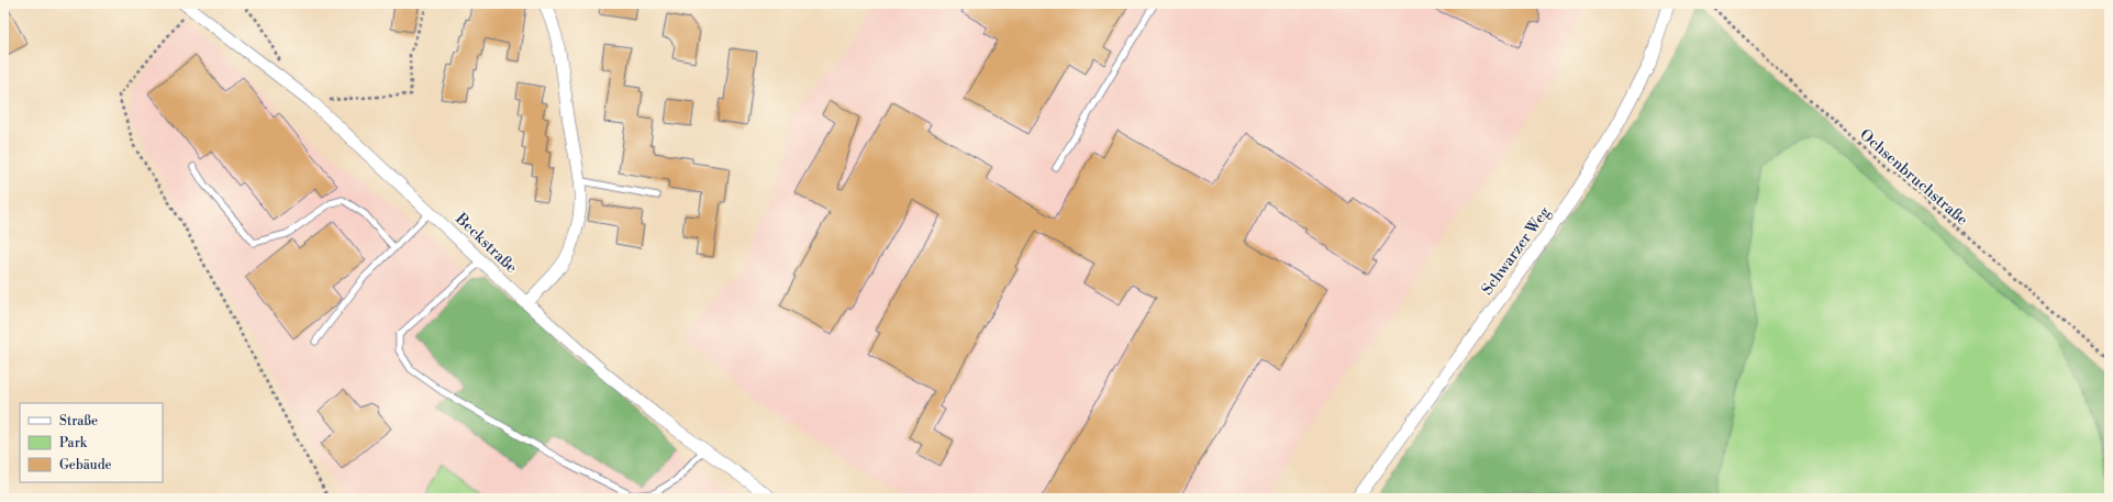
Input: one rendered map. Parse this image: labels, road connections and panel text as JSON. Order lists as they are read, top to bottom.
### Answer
{
  "streets": {
    "street": ["Beckstraße", "Schwarzer Weg"],
    "path": ["Ochsenbruchstraße"]
  },
  "legend": ["Straße", "Park", "Gebäude"]
}
